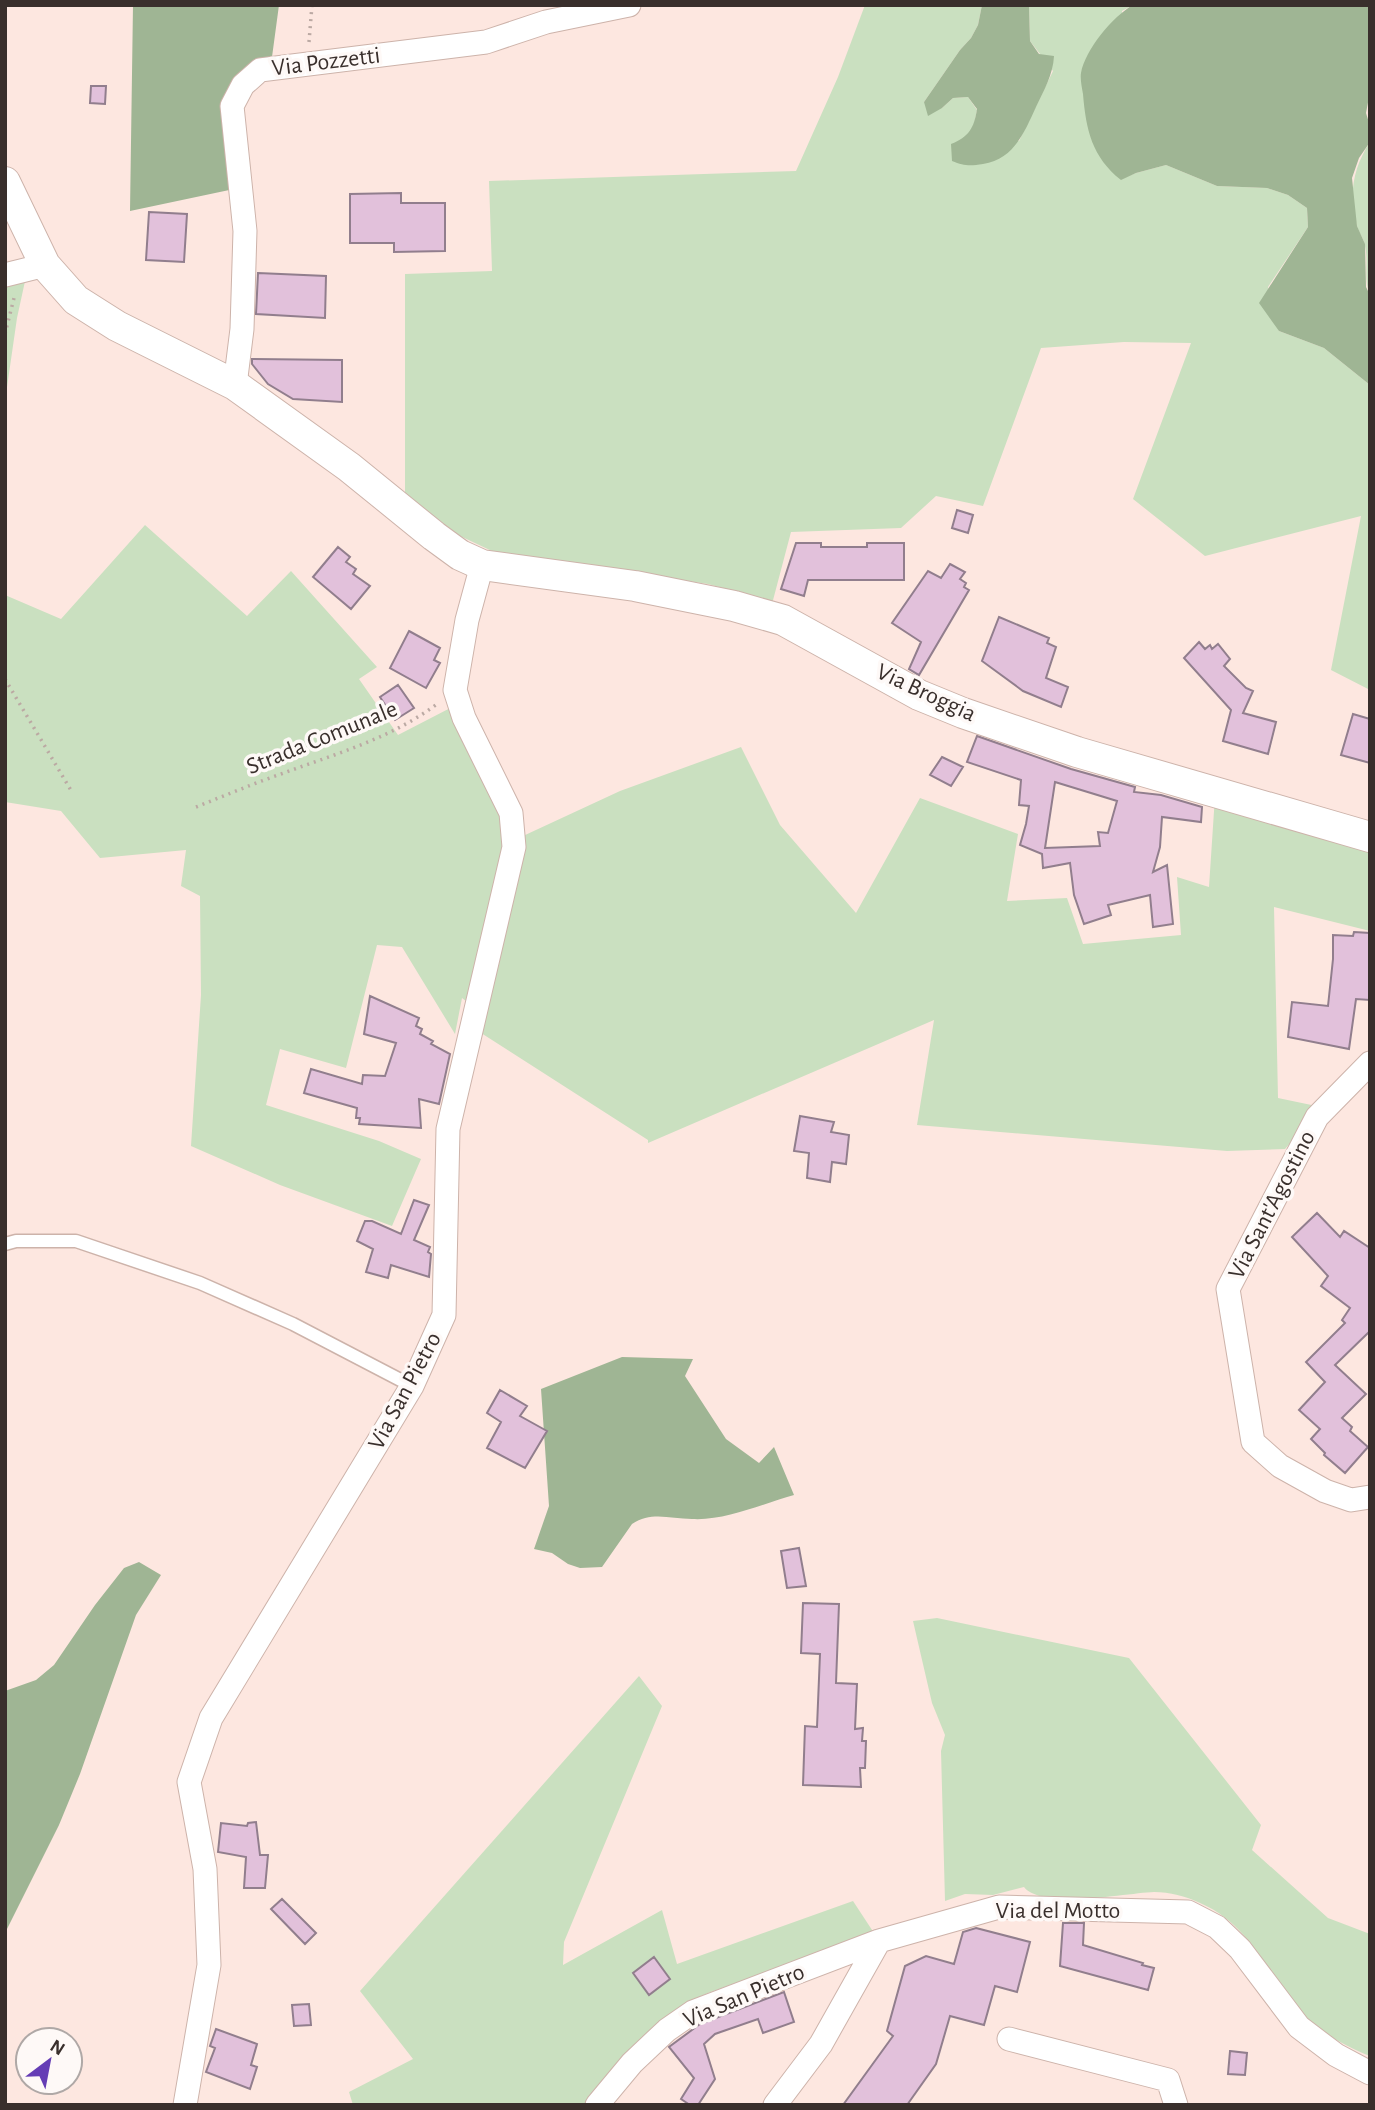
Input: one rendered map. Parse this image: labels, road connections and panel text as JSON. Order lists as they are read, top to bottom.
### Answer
{
  "streets": {
    "street": [
      "Via Pozzetti",
      "Via Broggia",
      "Via Sant'Agostino",
      "Via San Pietro",
      "Via del Motto"
    ],
    "path": ["Strada Comunale"]
  },
  "crossings": [
    ["Via Broggia", "Via San Pietro"],
    ["Strada Comunale", "Via San Pietro"],
    ["Via San Pietro", "Via del Motto"]
  ],
  "north": "top right"
}
